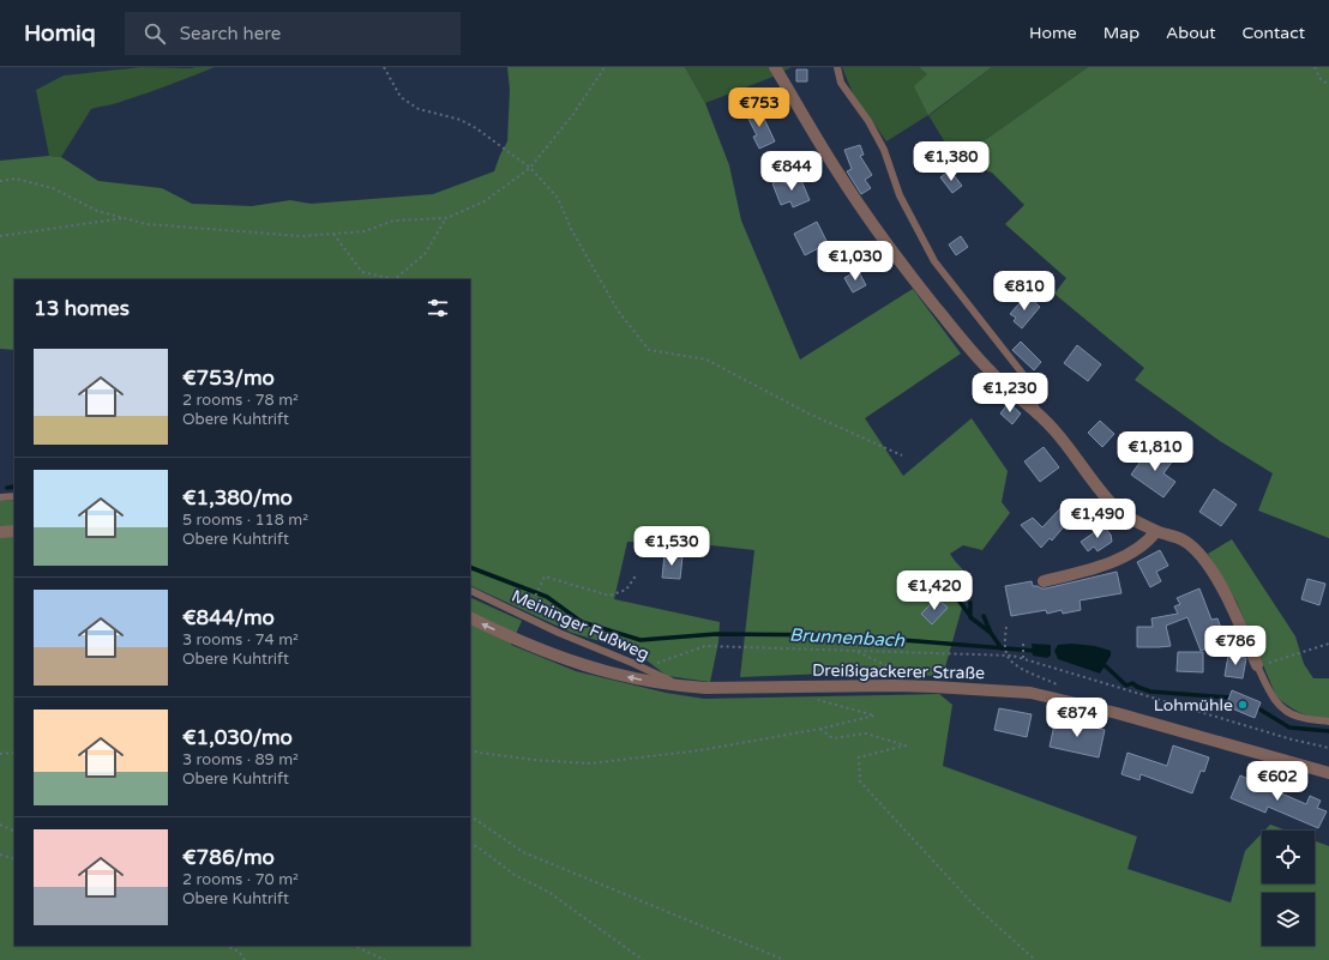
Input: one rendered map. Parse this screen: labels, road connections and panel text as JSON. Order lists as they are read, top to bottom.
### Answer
{
  "streets": {
    "street": ["Dreißigackerer Straße"],
    "lane": ["Meininger Fußweg"]
  },
  "crossings": [
    ["Meininger Fußweg", "Dreißigackerer Straße"]
  ],
  "water": ["Brunnenbach"],
  "places": ["Lohmühle"],
  "page": {
    "header": "Homiq",
    "search": "Search here",
    "nav": [
      "Home",
      "Map",
      "About",
      "Contact"
    ],
    "price": [
      "€753",
      "€1,380",
      "€844",
      "€1,030",
      "€810",
      "€1,230",
      "€1,810",
      "€1,490",
      "€1,530",
      "€1,420",
      "€786",
      "€874",
      "€602"
    ],
    "heading": "13 homes",
    "list": [
      {
        "name": "€753/mo",
        "note": "2 rooms · 78 m² · Obere Kuhtrift"
      },
      {
        "name": "€1,380/mo",
        "note": "5 rooms · 118 m² · Obere Kuhtrift"
      },
      {
        "name": "€844/mo",
        "note": "3 rooms · 74 m² · Obere Kuhtrift"
      },
      {
        "name": "€1,030/mo",
        "note": "3 rooms · 89 m² · Obere Kuhtrift"
      },
      {
        "name": "€786/mo",
        "note": "2 rooms · 70 m² · Obere Kuhtrift"
      }
    ]
  }
}
